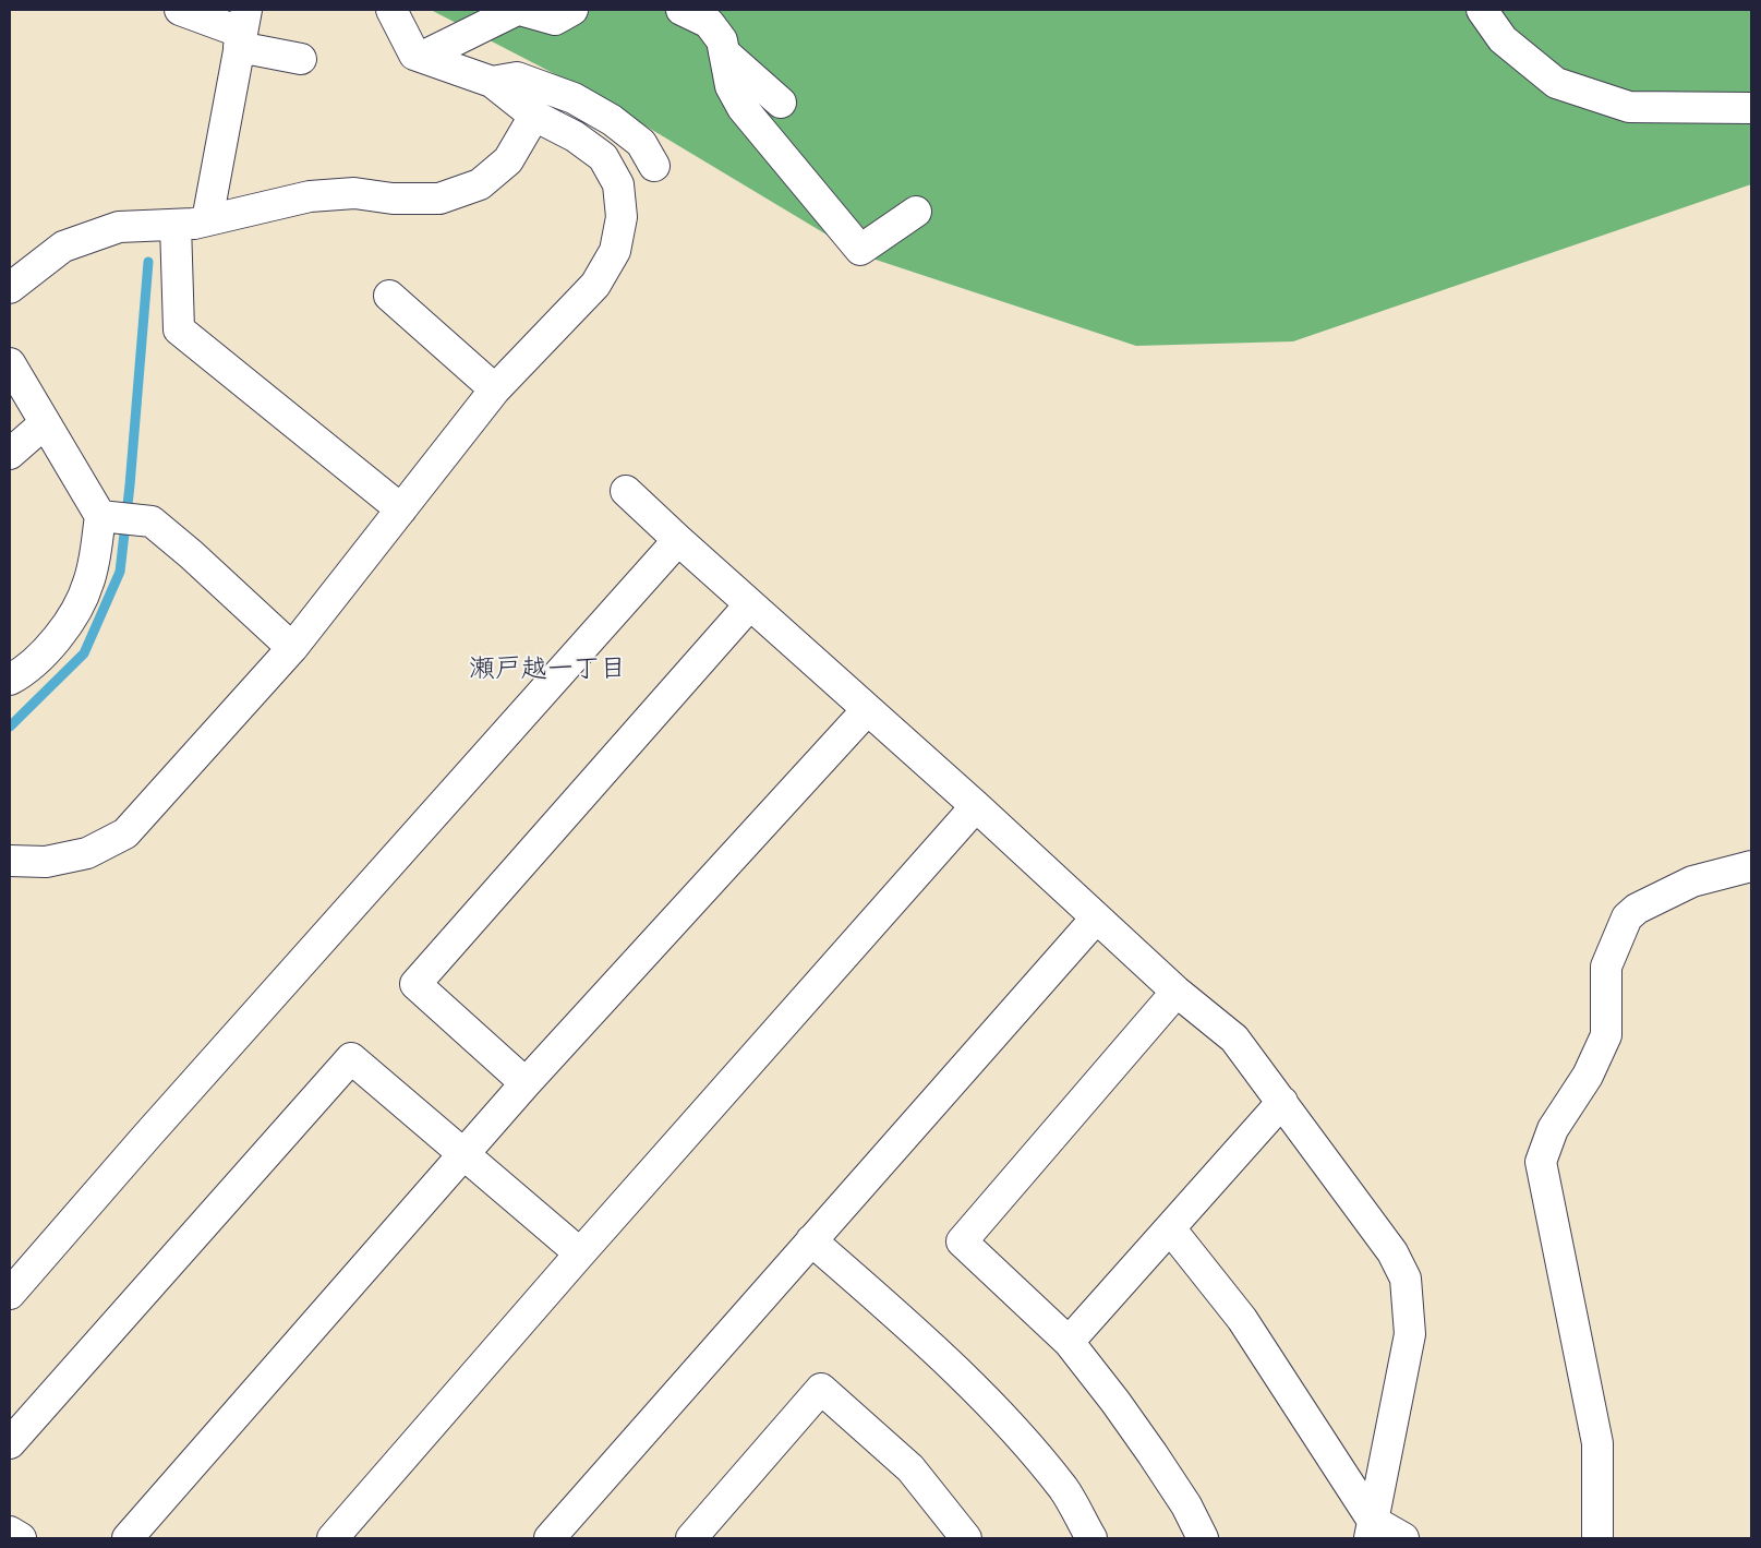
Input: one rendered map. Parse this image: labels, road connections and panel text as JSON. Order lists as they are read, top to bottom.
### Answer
{
  "districts": ["瀬戸越一丁目"]
}
